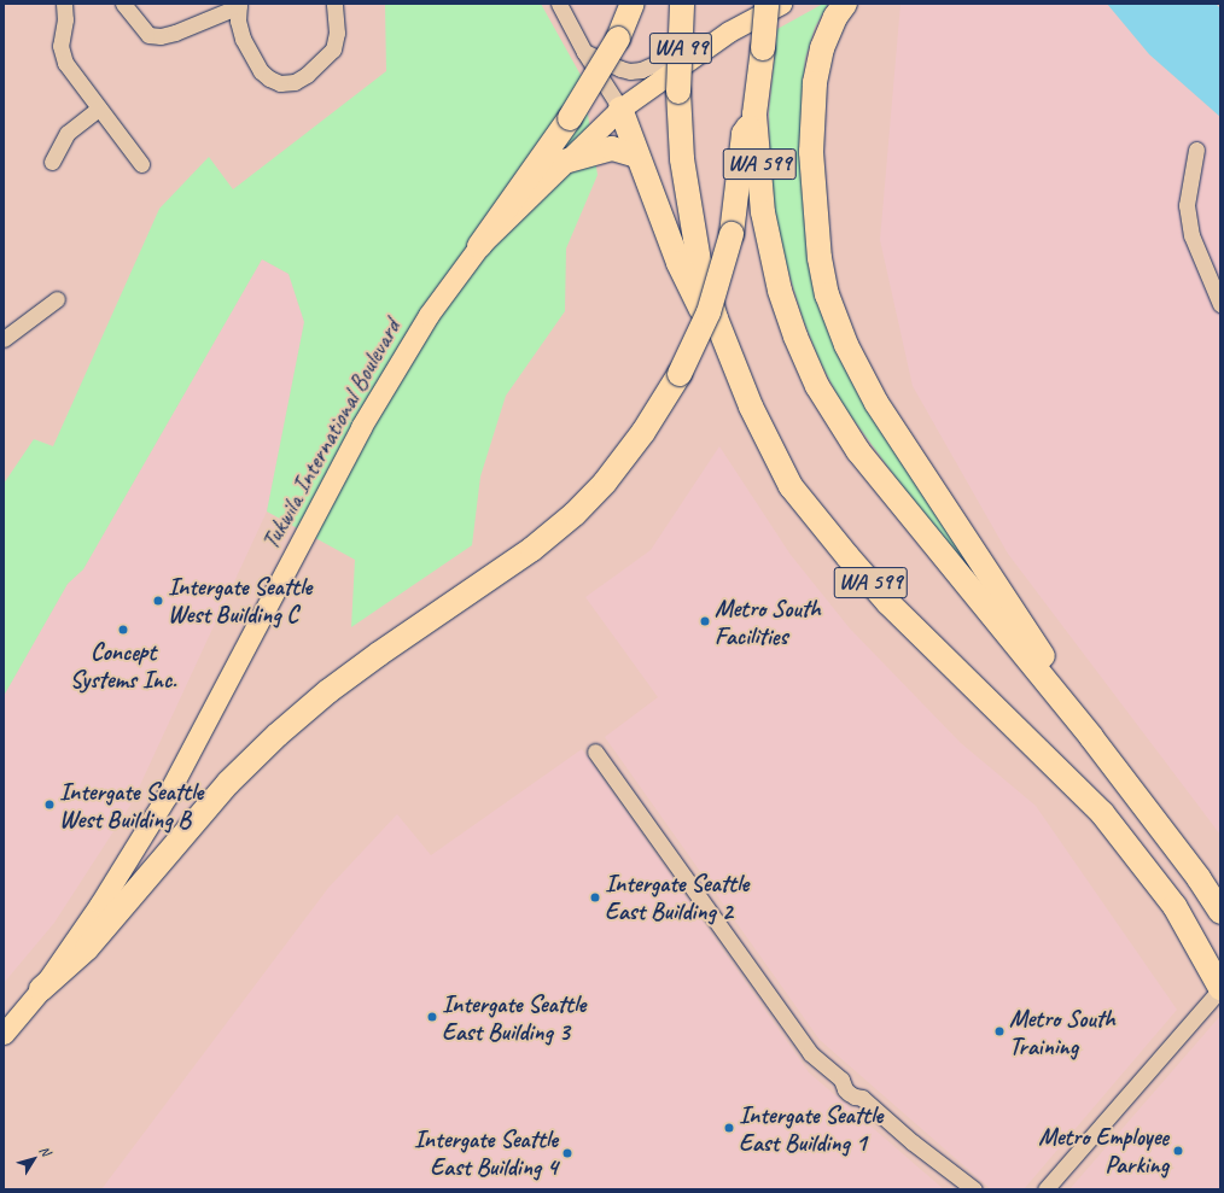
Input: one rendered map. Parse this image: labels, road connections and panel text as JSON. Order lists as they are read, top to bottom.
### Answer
{
  "streets": {
    "highway": ["WA 99", "WA 599"],
    "main road": ["Tukwila International Boulevard"]
  },
  "crossings": [
    ["WA 99", "WA 599"]
  ],
  "places": [
    "Intergate Seattle West Building C",
    "Metro South Facilities",
    "Concept Systems Inc.",
    "Intergate Seattle West Building B",
    "Intergate Seattle East Building 2",
    "Intergate Seattle East Building 3",
    "Metro South Training",
    "Intergate Seattle East Building 1",
    "Metro Employee Parking",
    "Intergate Seattle East Building 4"
  ],
  "north": "top right"
}
